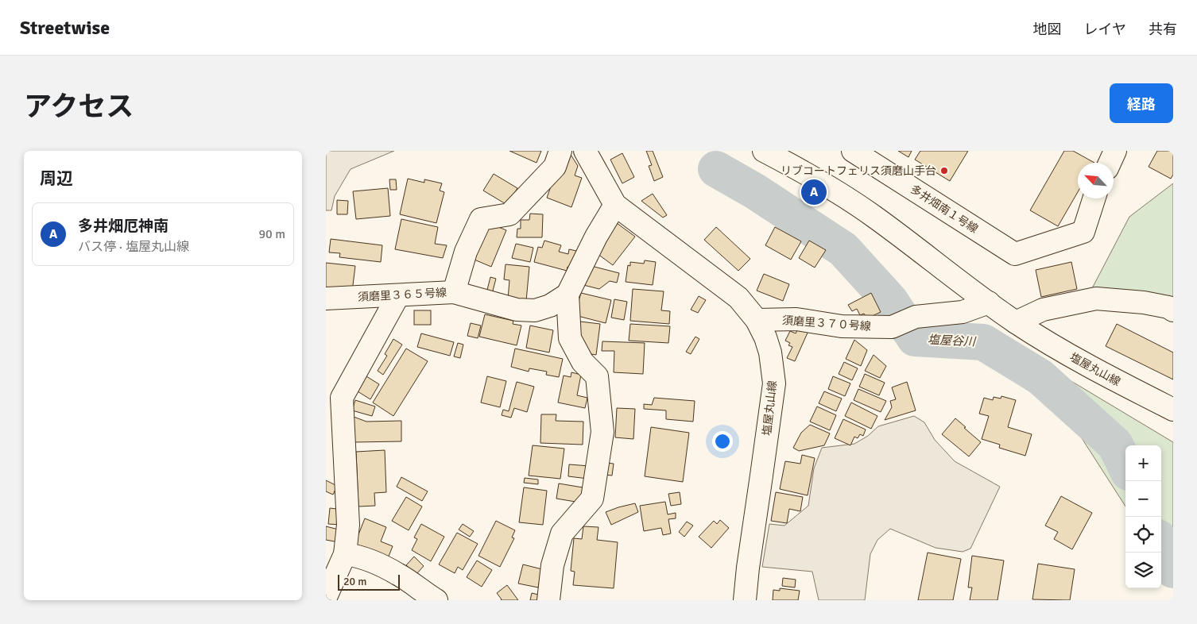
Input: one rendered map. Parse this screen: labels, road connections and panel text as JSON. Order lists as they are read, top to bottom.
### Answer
{
  "streets": {
    "street": [
      "多井畑南１号線",
      "須磨里３６５号線",
      "須磨里３７０号線",
      "塩屋丸山線"
    ]
  },
  "crossings": [
    ["須磨里３７０号線", "塩屋丸山線"]
  ],
  "water": ["塩屋谷川"],
  "places": ["リブコートフェリス須磨山手台"],
  "scale_bar": "20 m",
  "north": "top left",
  "page": {
    "header": "Streetwise",
    "nav": ["地図", "レイヤ", "共有"],
    "title": "アクセス",
    "buttons": "経路",
    "heading": "周辺",
    "pins": "A",
    "list": [
      {
        "mark": "A",
        "name": "多井畑厄神南",
        "note": "バス停 · 塩屋丸山線",
        "value": "90 m"
      }
    ],
    "map_buttons": ["+", "−"],
    "scale": "20 m"
  }
}
